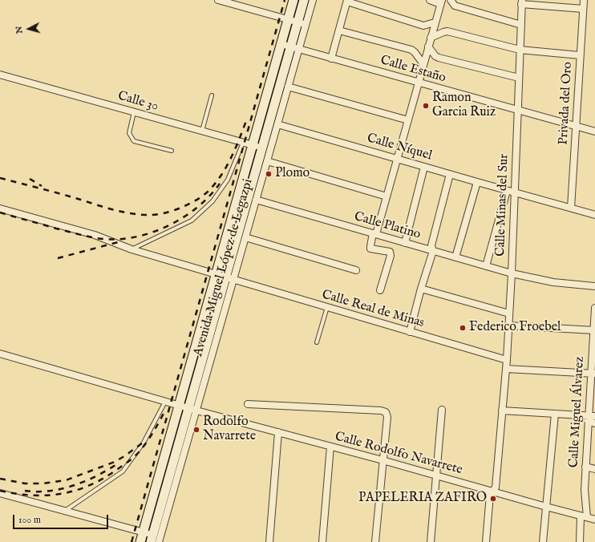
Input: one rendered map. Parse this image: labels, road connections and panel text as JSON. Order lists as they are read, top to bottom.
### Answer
{
  "streets": {
    "main road": ["Avenida Miguel López de Legazpi"],
    "street": [
      "Calle Estaño",
      "Calle 30",
      "Privada del Oro",
      "Calle Níquel",
      "Calle Minas del Sur",
      "Calle Platino",
      "Calle Real de Minas",
      "Calle Miguel Álvarez",
      "Calle Rodolfo Navarrete"
    ]
  },
  "crossings": [
    ["Calle Estaño", "Privada del Oro"],
    ["Calle Estaño", "Calle Minas del Sur"],
    ["Calle Estaño", "Avenida Miguel López de Legazpi"],
    ["Calle 30", "Avenida Miguel López de Legazpi"],
    ["Privada del Oro", "Calle Níquel"],
    ["Calle Níquel", "Calle Minas del Sur"],
    ["Calle Níquel", "Avenida Miguel López de Legazpi"],
    ["Calle Minas del Sur", "Calle Platino"],
    ["Calle Minas del Sur", "Calle Real de Minas"],
    ["Calle Minas del Sur", "Calle Rodolfo Navarrete"],
    ["Calle Platino", "Avenida Miguel López de Legazpi"],
    ["Avenida Miguel López de Legazpi", "Calle Real de Minas"],
    ["Avenida Miguel López de Legazpi", "Calle Rodolfo Navarrete"],
    ["Calle Miguel Álvarez", "Calle Rodolfo Navarrete"]
  ],
  "places": [
    "Ramon Garcia Ruiz",
    "Plomo",
    "Federico Froebel",
    "Rodolfo Navarrete",
    "PAPELERIA ZAFIRO"
  ],
  "scale_bar": "100 m",
  "north": "left"
}
